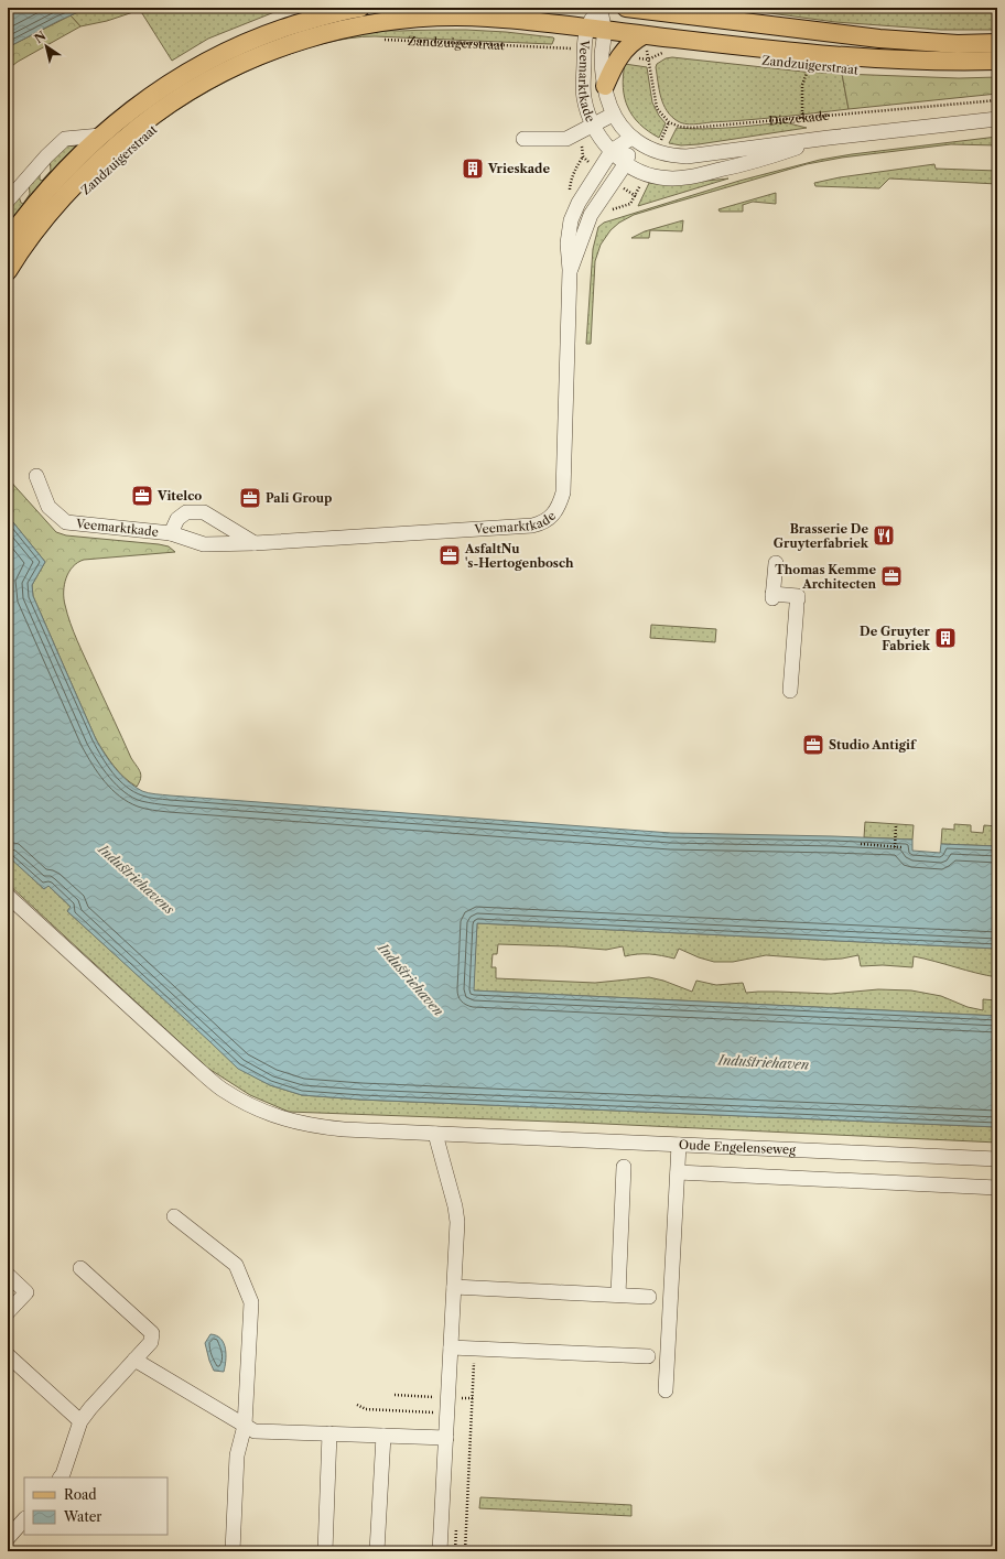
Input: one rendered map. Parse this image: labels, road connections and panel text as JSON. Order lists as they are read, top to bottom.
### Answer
{
  "streets": {
    "main road": ["Zandzuigerstraat"],
    "street": ["Veemarktkade", "Diezekade", "Oude Engelenseweg"]
  },
  "crossings": [
    ["Zandzuigerstraat", "Veemarktkade"],
    ["Zandzuigerstraat", "Diezekade"],
    ["Veemarktkade", "Diezekade"]
  ],
  "water": ["Industriehavens", "Industriehaven"],
  "places": {
    "building": ["Vrieskade", "De Gruyter Fabriek"],
    "office": [
      "Vitelco",
      "Pali Group",
      "AsfaltNu 's-Hertogenbosch",
      "Thomas Kemme Architecten",
      "Studio Antigif"
    ],
    "restaurant": ["Brasserie De Gruyterfabriek"]
  },
  "legend": ["Road", "Water"],
  "north": "top left"
}
